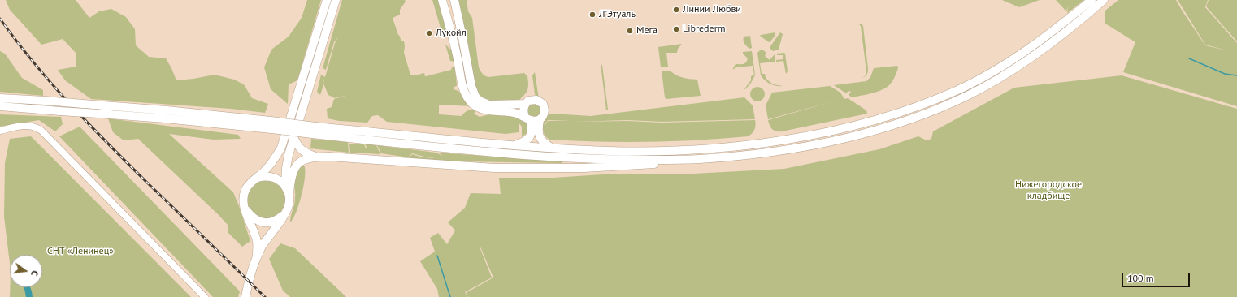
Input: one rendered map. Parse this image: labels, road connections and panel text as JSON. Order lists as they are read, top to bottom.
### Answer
{
  "parks": ["Нижегородское кладбище", "СНТ «Ленинец»"],
  "places": [
    "Линии Любви",
    "Л'Этуаль",
    "Librederm",
    "Мега",
    "Лукойл"
  ],
  "scale_bar": "100 m",
  "north": "right"
}
